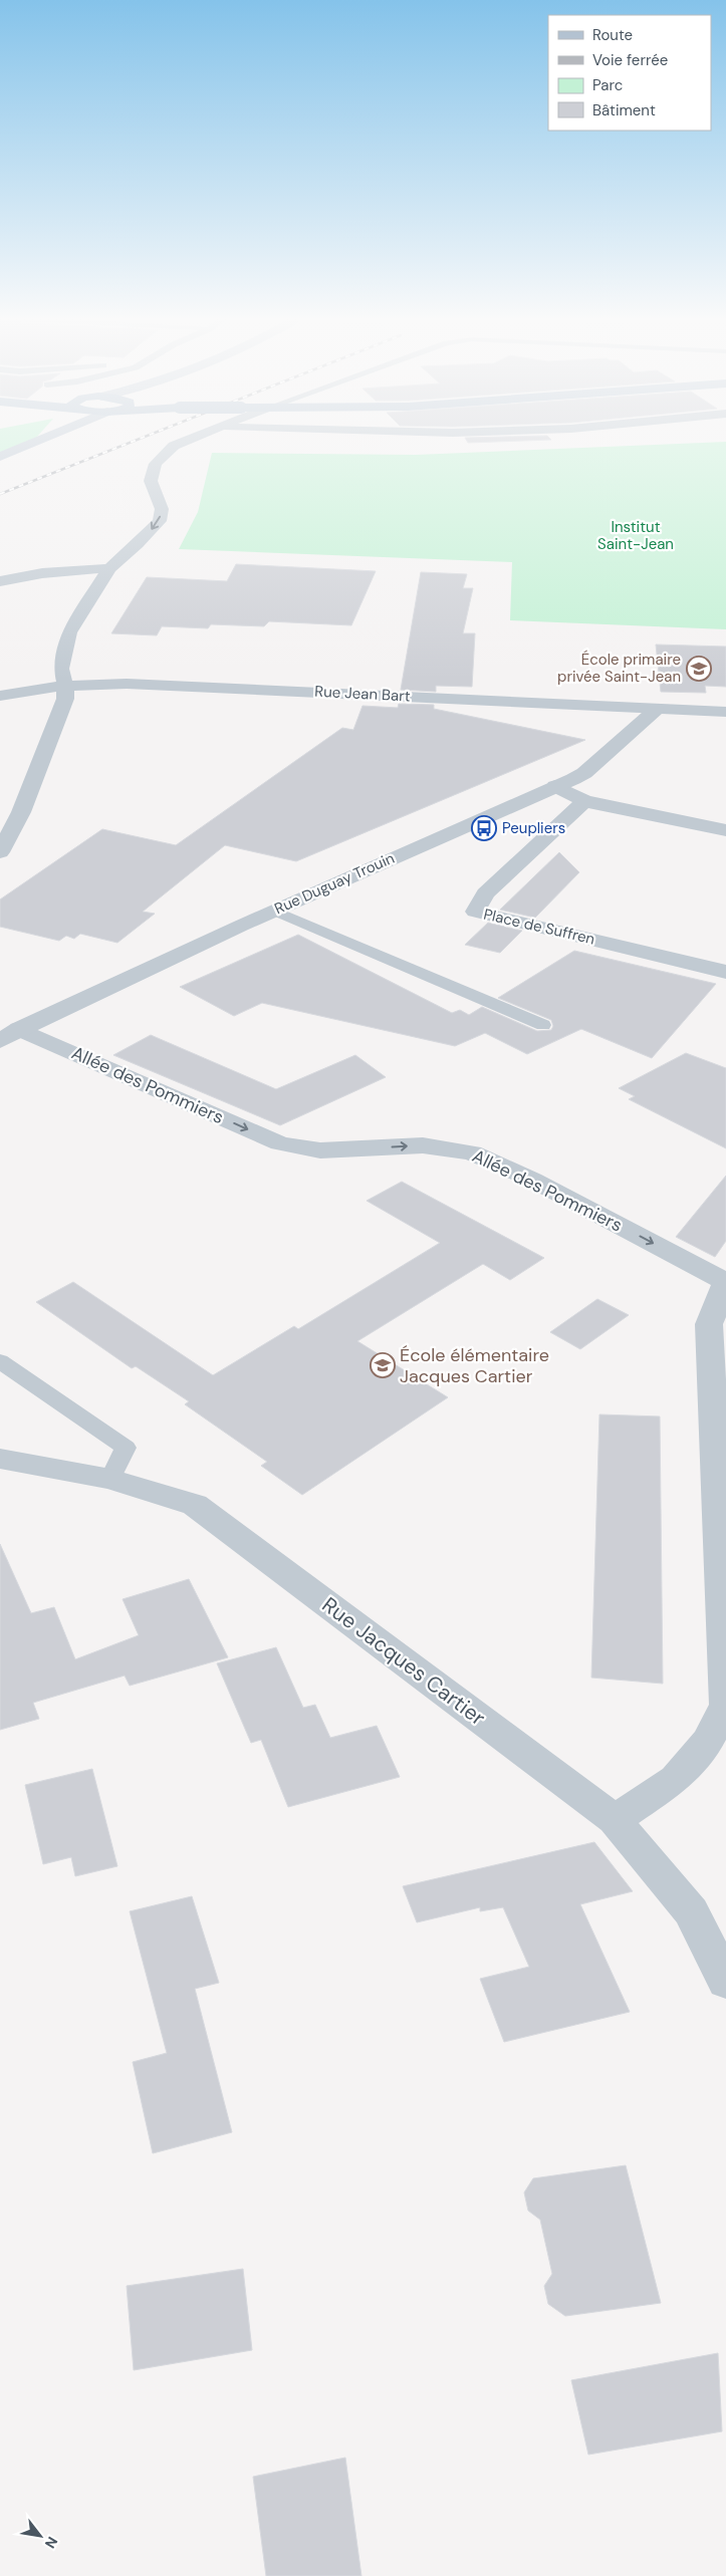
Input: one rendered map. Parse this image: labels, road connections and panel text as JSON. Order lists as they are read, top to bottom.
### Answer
{
  "streets": {
    "street": [
      "Rue Jean Bart",
      "Rue Duguay Trouin",
      "Place de Suffren",
      "Allée des Pommiers",
      "Rue Jacques Cartier"
    ]
  },
  "crossings": [
    ["Rue Jean Bart", "Rue Duguay Trouin"],
    ["Rue Duguay Trouin", "Allée des Pommiers"]
  ],
  "one_way": ["Allée des Pommiers"],
  "parks": ["Institut Saint-Jean"],
  "places": {
    "school or university": ["École primaire privée Saint-Jean", "École élémentaire Jacques Cartier"],
    "bus stop": ["Peupliers"]
  },
  "legend": [
    "Route",
    "Voie ferrée",
    "Parc",
    "Bâtiment"
  ],
  "north": "bottom right"
}
